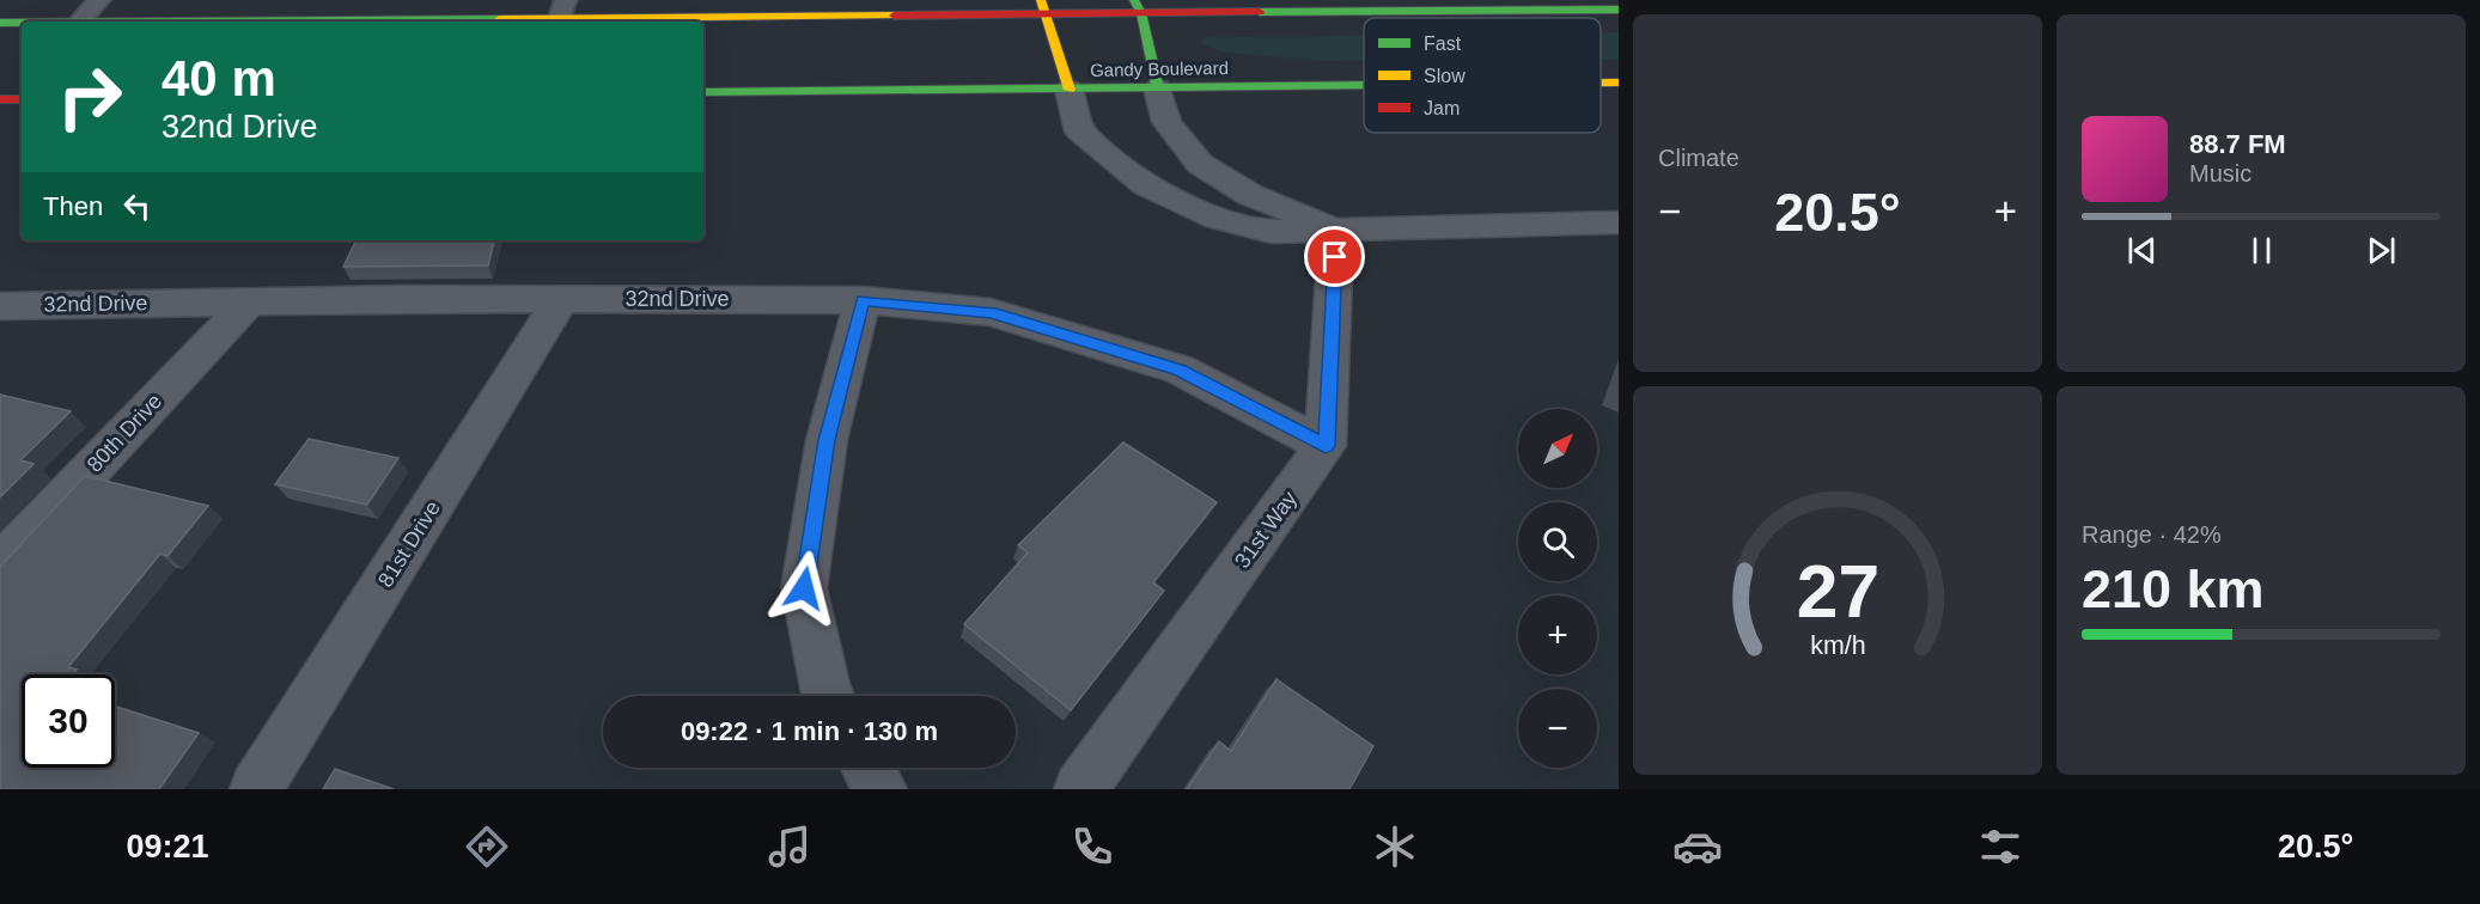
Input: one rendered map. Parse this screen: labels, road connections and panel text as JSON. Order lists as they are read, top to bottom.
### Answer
{
  "streets": {
    "main road": ["Gandy Boulevard"],
    "street": [
      "32nd Drive",
      "80th Drive",
      "31st Way",
      "81st Drive"
    ]
  },
  "crossings": [
    ["32nd Drive", "80th Drive"],
    ["32nd Drive", "31st Way"],
    ["32nd Drive", "81st Drive"]
  ],
  "legend": ["Fast", "Slow", "Jam"],
  "north": "top right",
  "page": {
    "tile": [
      "Climate",
      ["Range · 42%", "210 km"]
    ],
    "turn": ["40 m", "32nd Drive"],
    "song": ["88.7 FM", "Music"],
    "then": "Then",
    "heat": ["−", "20.5°", "+"],
    "map_buttons": ["+", "−"],
    "limit": "30",
    "trip": "09:22 · 1 min · 130 m",
    "tabs": ["09:21", "20.5°"],
    "gauge": ["27", "km/h"]
  }
}
